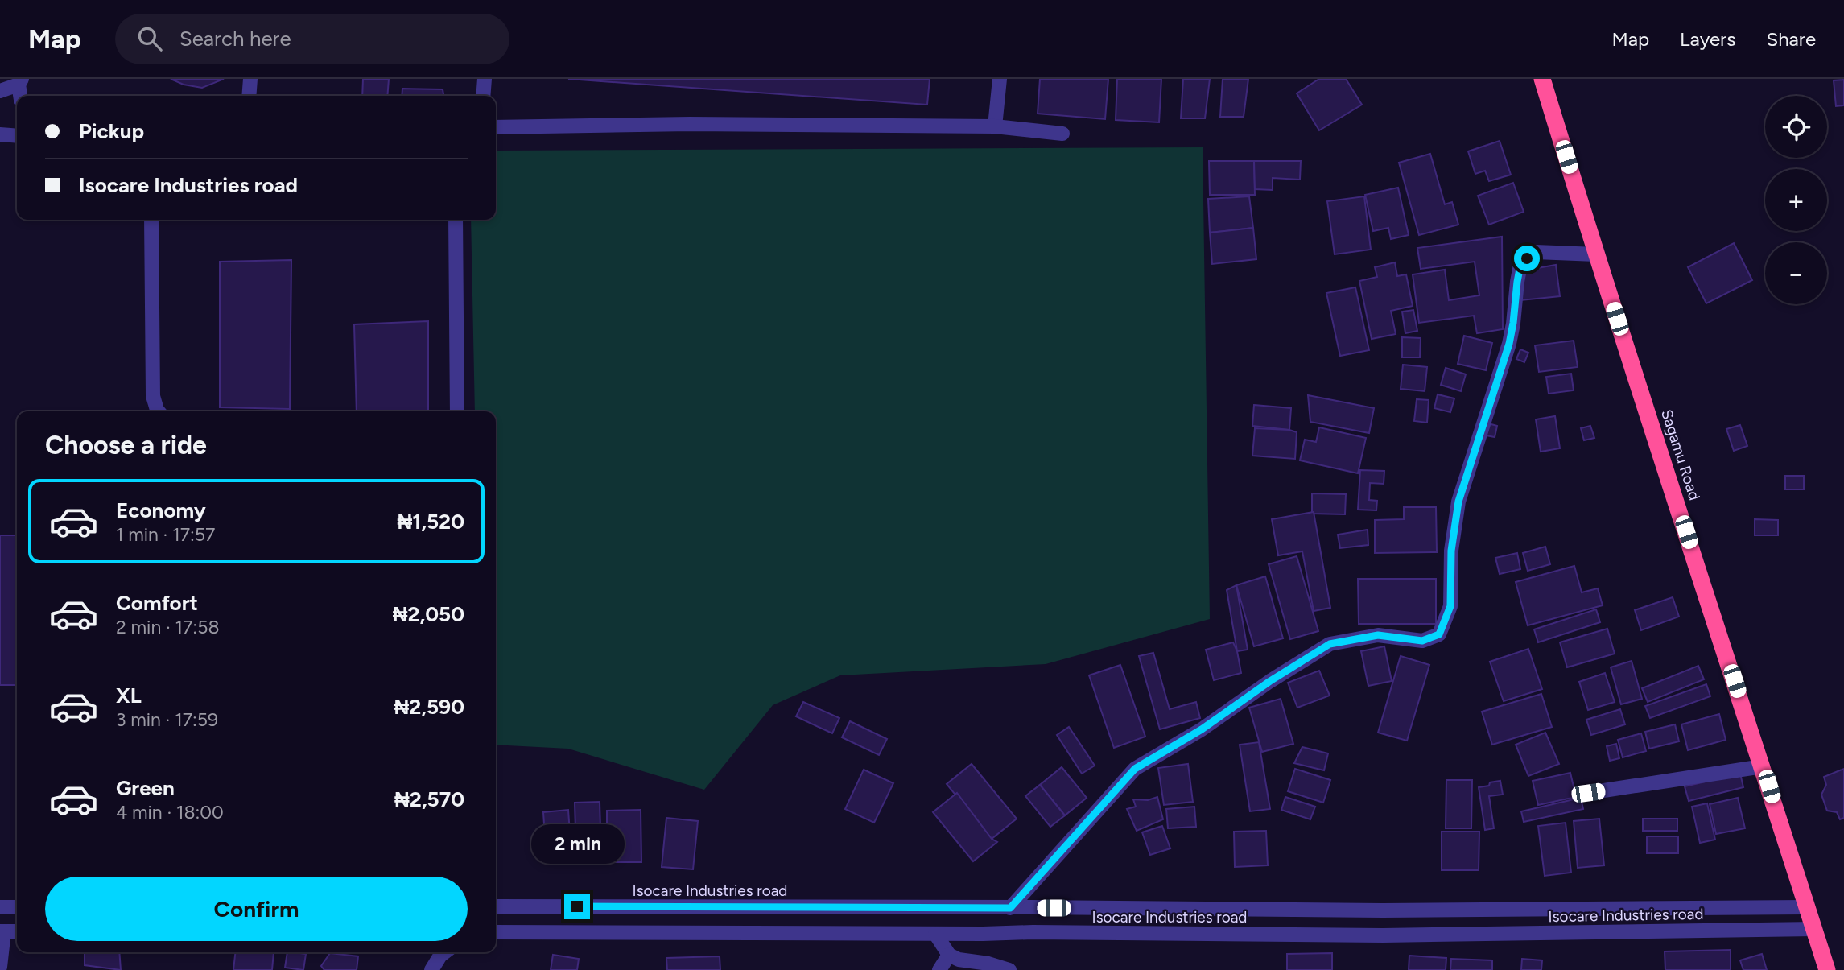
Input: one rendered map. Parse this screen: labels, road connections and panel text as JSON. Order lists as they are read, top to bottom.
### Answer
{
  "streets": {
    "highway": ["Sagamu Road"],
    "street": ["Isocare Industries road"]
  },
  "crossings": [
    ["Sagamu Road", "Isocare Industries road"]
  ],
  "page": {
    "header": "Map",
    "search": "Search here",
    "nav": ["Map", "Layers", "Share"],
    "map_buttons": ["+", "−"],
    "banner": ["Pickup", "Isocare Industries road"],
    "heading": "Choose a ride",
    "list": [
      {
        "name": "Economy",
        "note": "1 min · 17:57",
        "value": "₦1,520"
      },
      {
        "name": "Comfort",
        "note": "2 min · 17:58",
        "value": "₦2,050"
      },
      {
        "name": "XL",
        "note": "3 min · 17:59",
        "value": "₦2,590"
      },
      {
        "name": "Green",
        "note": "4 min · 18:00",
        "value": "₦2,570"
      }
    ],
    "bubble": "2 min",
    "buttons": "Confirm"
  }
}
